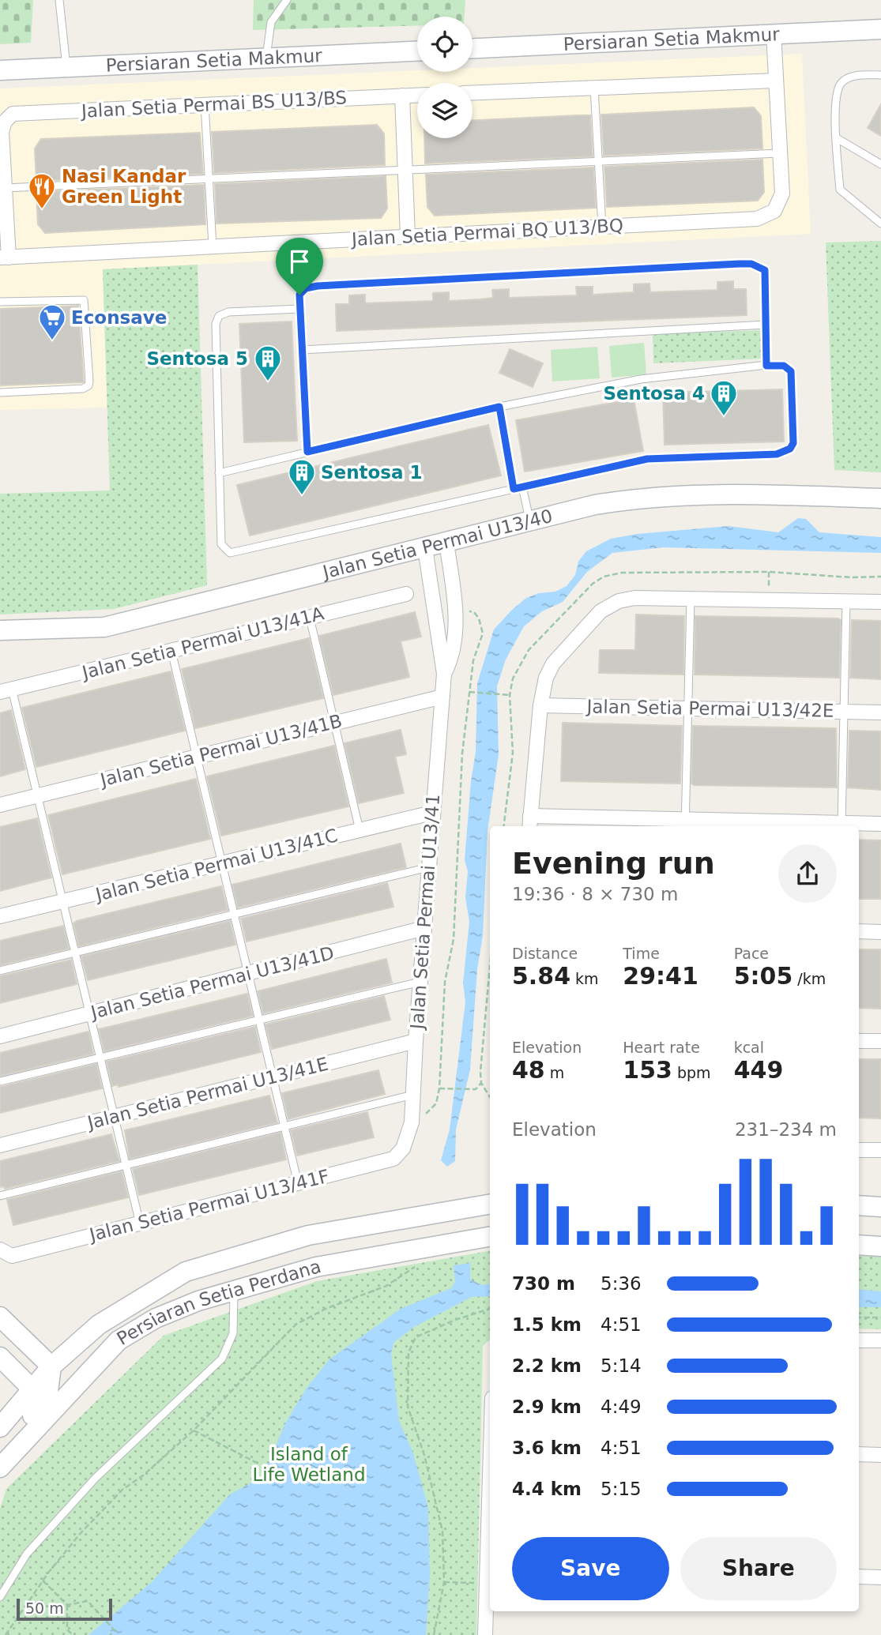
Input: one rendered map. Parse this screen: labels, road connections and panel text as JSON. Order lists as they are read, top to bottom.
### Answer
{
  "streets": {
    "street": [
      "Persiaran Setia Makmur",
      "Jalan Setia Permai BS U13/BS",
      "Jalan Setia Permai BQ U13/BQ",
      "Jalan Setia Permai U13/40",
      "Jalan Setia Permai U13/41A",
      "Jalan Setia Permai U13/42E",
      "Jalan Setia Permai U13/41B",
      "Jalan Setia Permai U13/41C",
      "Jalan Setia Permai U13/41",
      "Jalan Setia Permai U13/41D",
      "Jalan Setia Permai U13/41E",
      "Jalan Setia Permai U13/41F",
      "Persiaran Setia Perdana"
    ]
  },
  "crossings": [
    ["Jalan Setia Permai U13/40", "Jalan Setia Permai U13/41"],
    ["Jalan Setia Permai U13/41B", "Jalan Setia Permai U13/41"],
    ["Jalan Setia Permai U13/41C", "Jalan Setia Permai U13/41"],
    ["Jalan Setia Permai U13/41", "Jalan Setia Permai U13/41D"],
    ["Jalan Setia Permai U13/41", "Jalan Setia Permai U13/41E"],
    ["Jalan Setia Permai U13/41", "Jalan Setia Permai U13/41F"]
  ],
  "parks": ["Island of Life Wetland"],
  "places": {
    "restaurant": ["Nasi Kandar Green Light"],
    "supermarket": ["Econsave"],
    "building": ["Sentosa 5", "Sentosa 4", "Sentosa 1"]
  },
  "scale_bar": "50 m",
  "page": {
    "heading": ["Evening run", "19:36 · 8 × 730 m"],
    "stats": [
      ["Distance", "5.84 km"],
      ["Time", "29:41"],
      ["Pace", "5:05 /km"],
      ["Elevation", "48 m"],
      ["Heart rate", "153 bpm"],
      ["kcal", "449"]
    ],
    "chart": ["Elevation", "231–234 m"],
    "list": [
      {
        "name": "730 m",
        "note": "5:36"
      },
      {
        "name": "1.5 km",
        "note": "4:51"
      },
      {
        "name": "2.2 km",
        "note": "5:14"
      },
      {
        "name": "2.9 km",
        "note": "4:49"
      },
      {
        "name": "3.6 km",
        "note": "4:51"
      },
      {
        "name": "4.4 km",
        "note": "5:15"
      }
    ],
    "buttons": ["Save", "Share"],
    "scale": "50 m"
  }
}
